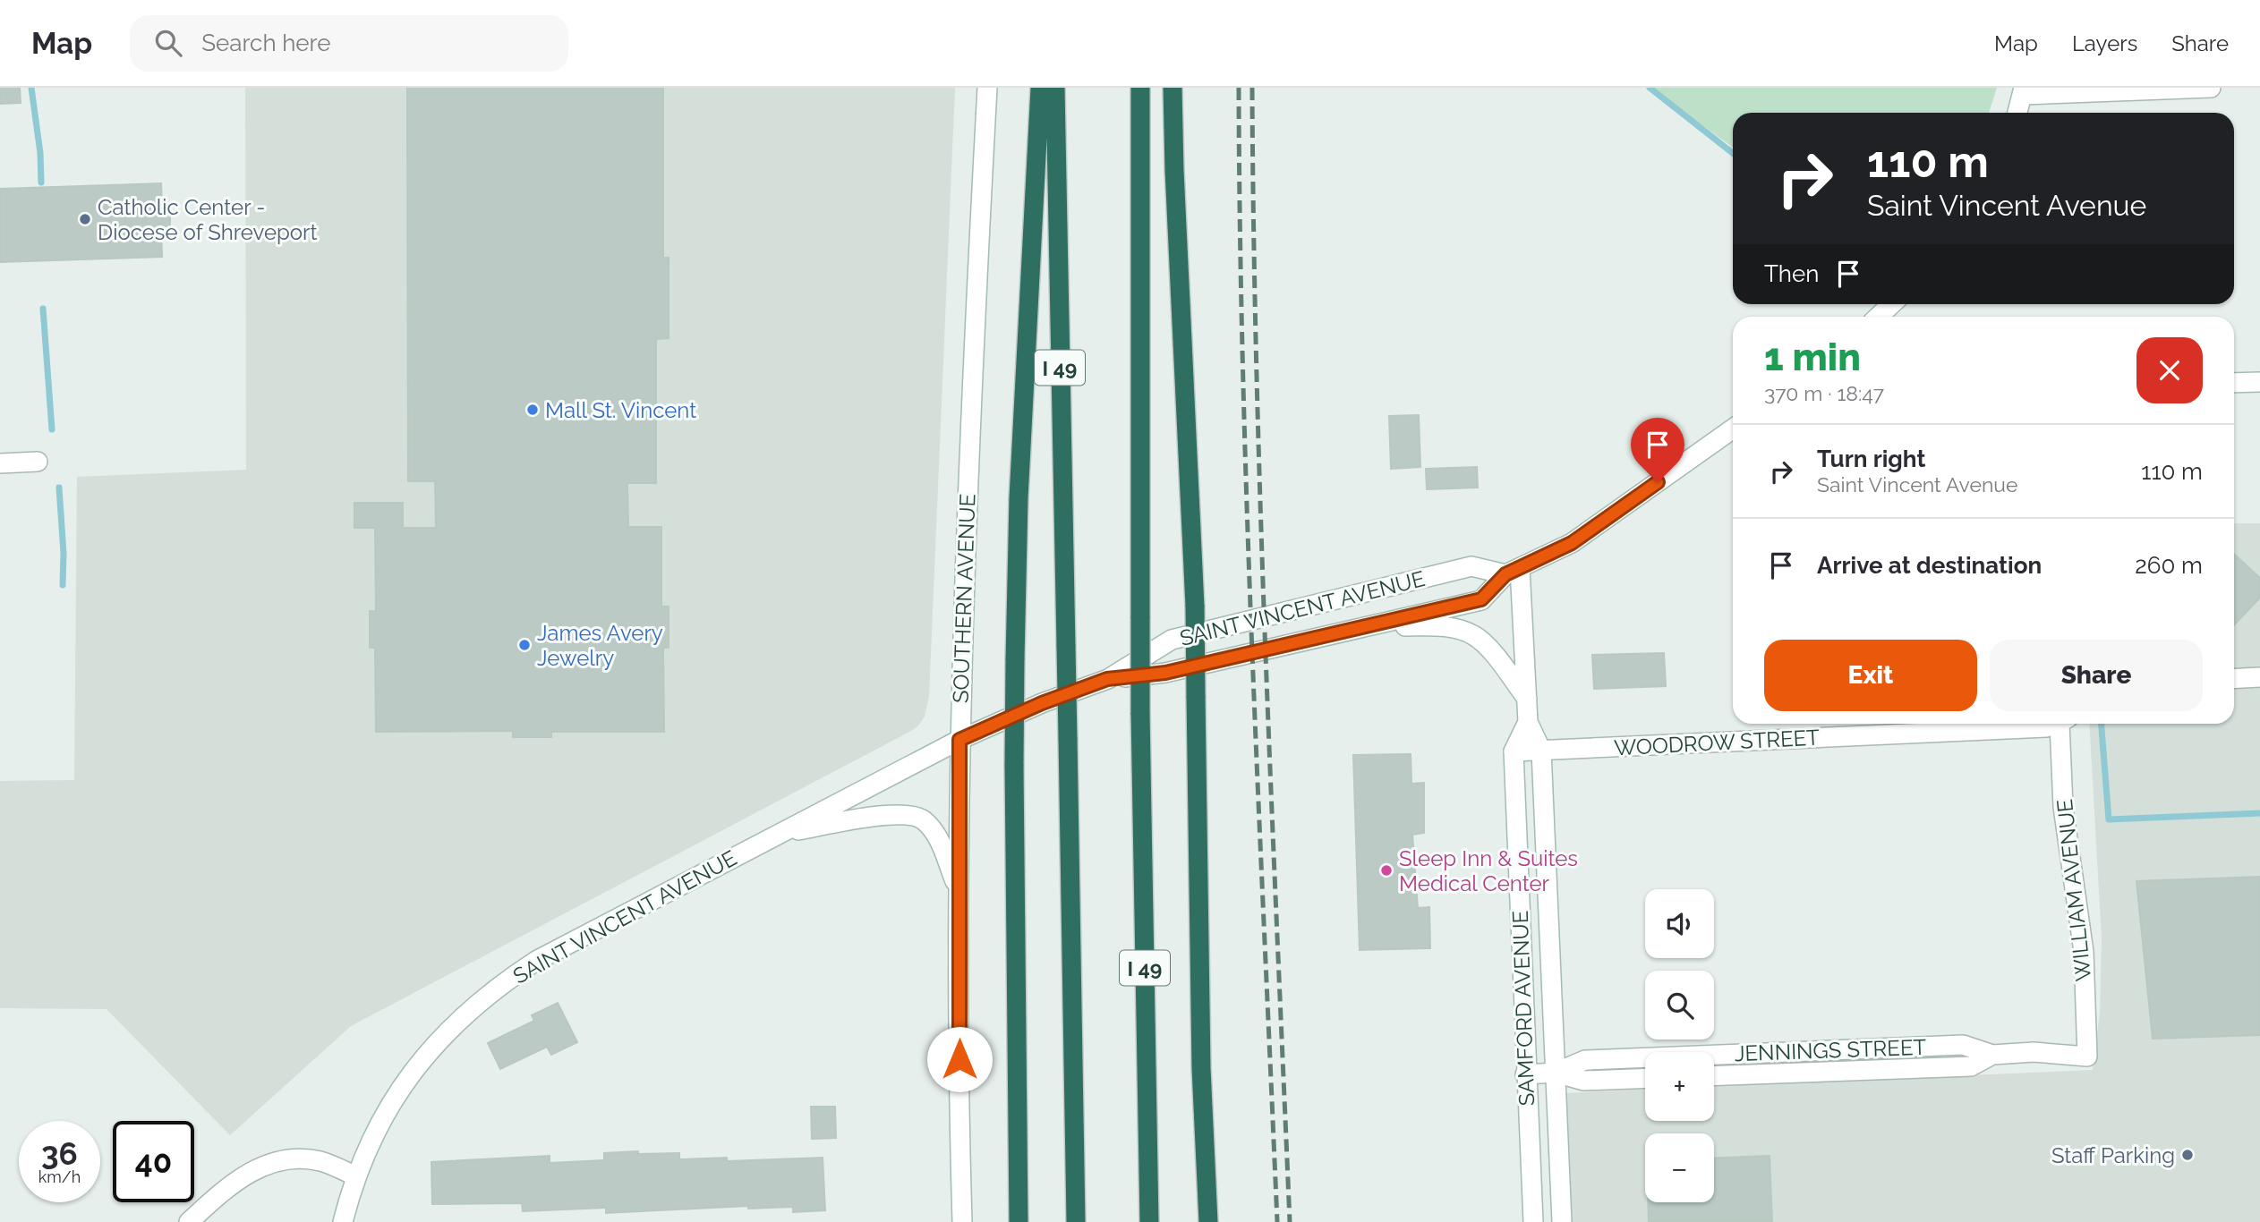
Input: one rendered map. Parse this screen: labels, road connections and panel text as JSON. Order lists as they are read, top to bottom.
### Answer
{
  "streets": {
    "highway": ["I 49"],
    "street": [
      "SOUTHERN AVENUE",
      "SAINT VINCENT AVENUE",
      "WOODROW STREET",
      "WILLIAM AVENUE",
      "SAMFORD AVENUE",
      "JENNINGS STREET"
    ]
  },
  "crossings": [
    ["SOUTHERN AVENUE", "SAINT VINCENT AVENUE"],
    ["SAINT VINCENT AVENUE", "SAMFORD AVENUE"],
    ["WOODROW STREET", "SAMFORD AVENUE"],
    ["WILLIAM AVENUE", "JENNINGS STREET"],
    ["SAMFORD AVENUE", "JENNINGS STREET"]
  ],
  "places": [
    "Catholic Center - Diocese of Shreveport",
    "Mall St. Vincent",
    "James Avery Jewelry",
    "Sleep Inn & Suites Medical Center",
    "Staff Parking"
  ],
  "page": {
    "header": "Map",
    "search": "Search here",
    "nav": ["Map", "Layers", "Share"],
    "turn": ["110 m", "Saint Vincent Avenue"],
    "then": "Then",
    "heading": ["1 min", "370 m · 18:47"],
    "list": [
      {
        "name": "Turn right",
        "note": "Saint Vincent Avenue",
        "value": "110 m"
      },
      {
        "name": "Arrive at destination",
        "value": "260 m"
      }
    ],
    "buttons": ["Exit", "Share"],
    "map_buttons": ["+", "−"],
    "speed": "36 km/h",
    "limit": "40"
  }
}
